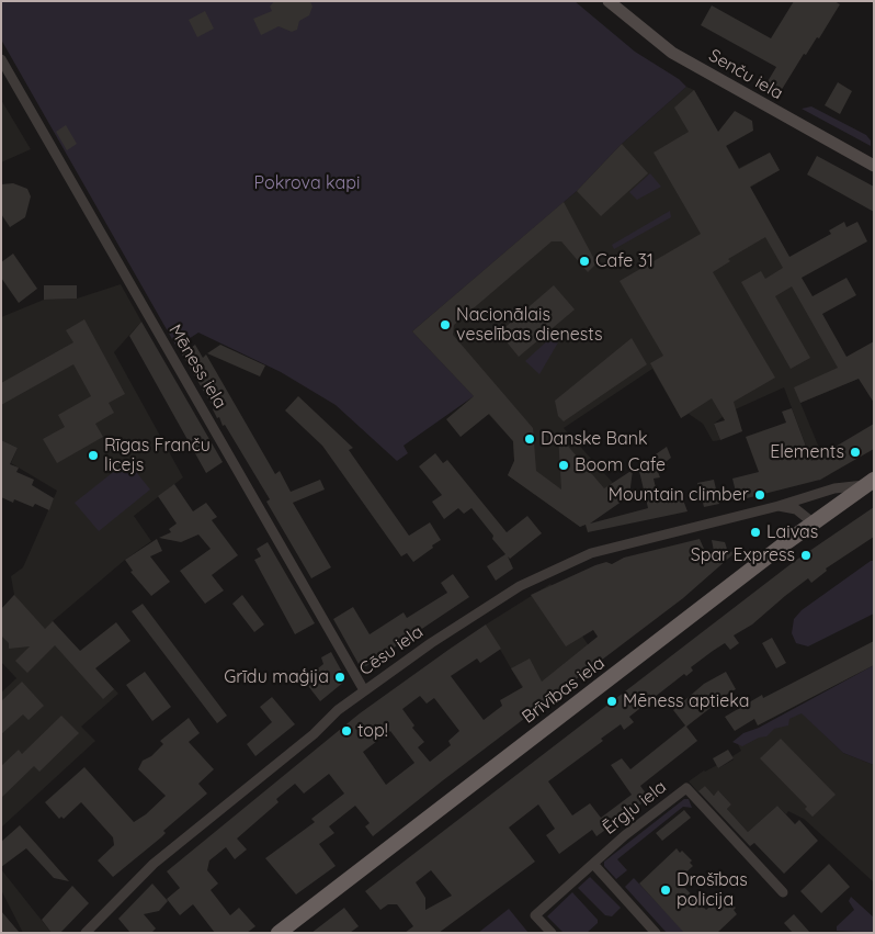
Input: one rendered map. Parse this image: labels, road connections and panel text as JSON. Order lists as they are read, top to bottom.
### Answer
{
  "streets": {
    "highway": ["Brīvības iela"],
    "main road": ["Senču iela"],
    "street": ["Mēness iela", "Cēsu iela", "Ērgļu iela"]
  },
  "crossings": [
    ["Mēness iela", "Cēsu iela"],
    ["Cēsu iela", "Brīvības iela"]
  ],
  "parks": ["Pokrova kapi"],
  "places": [
    "Cafe 31",
    "Nacionālais veselības dienests",
    "Danske Bank",
    "Elements",
    "Rīgas Franču licejs",
    "Boom Cafe",
    "Mountain climber",
    "Laivas",
    "Spar Express",
    "Grīdu maģija",
    "Mēness aptieka",
    "top!",
    "Drošības policija"
  ]
}
